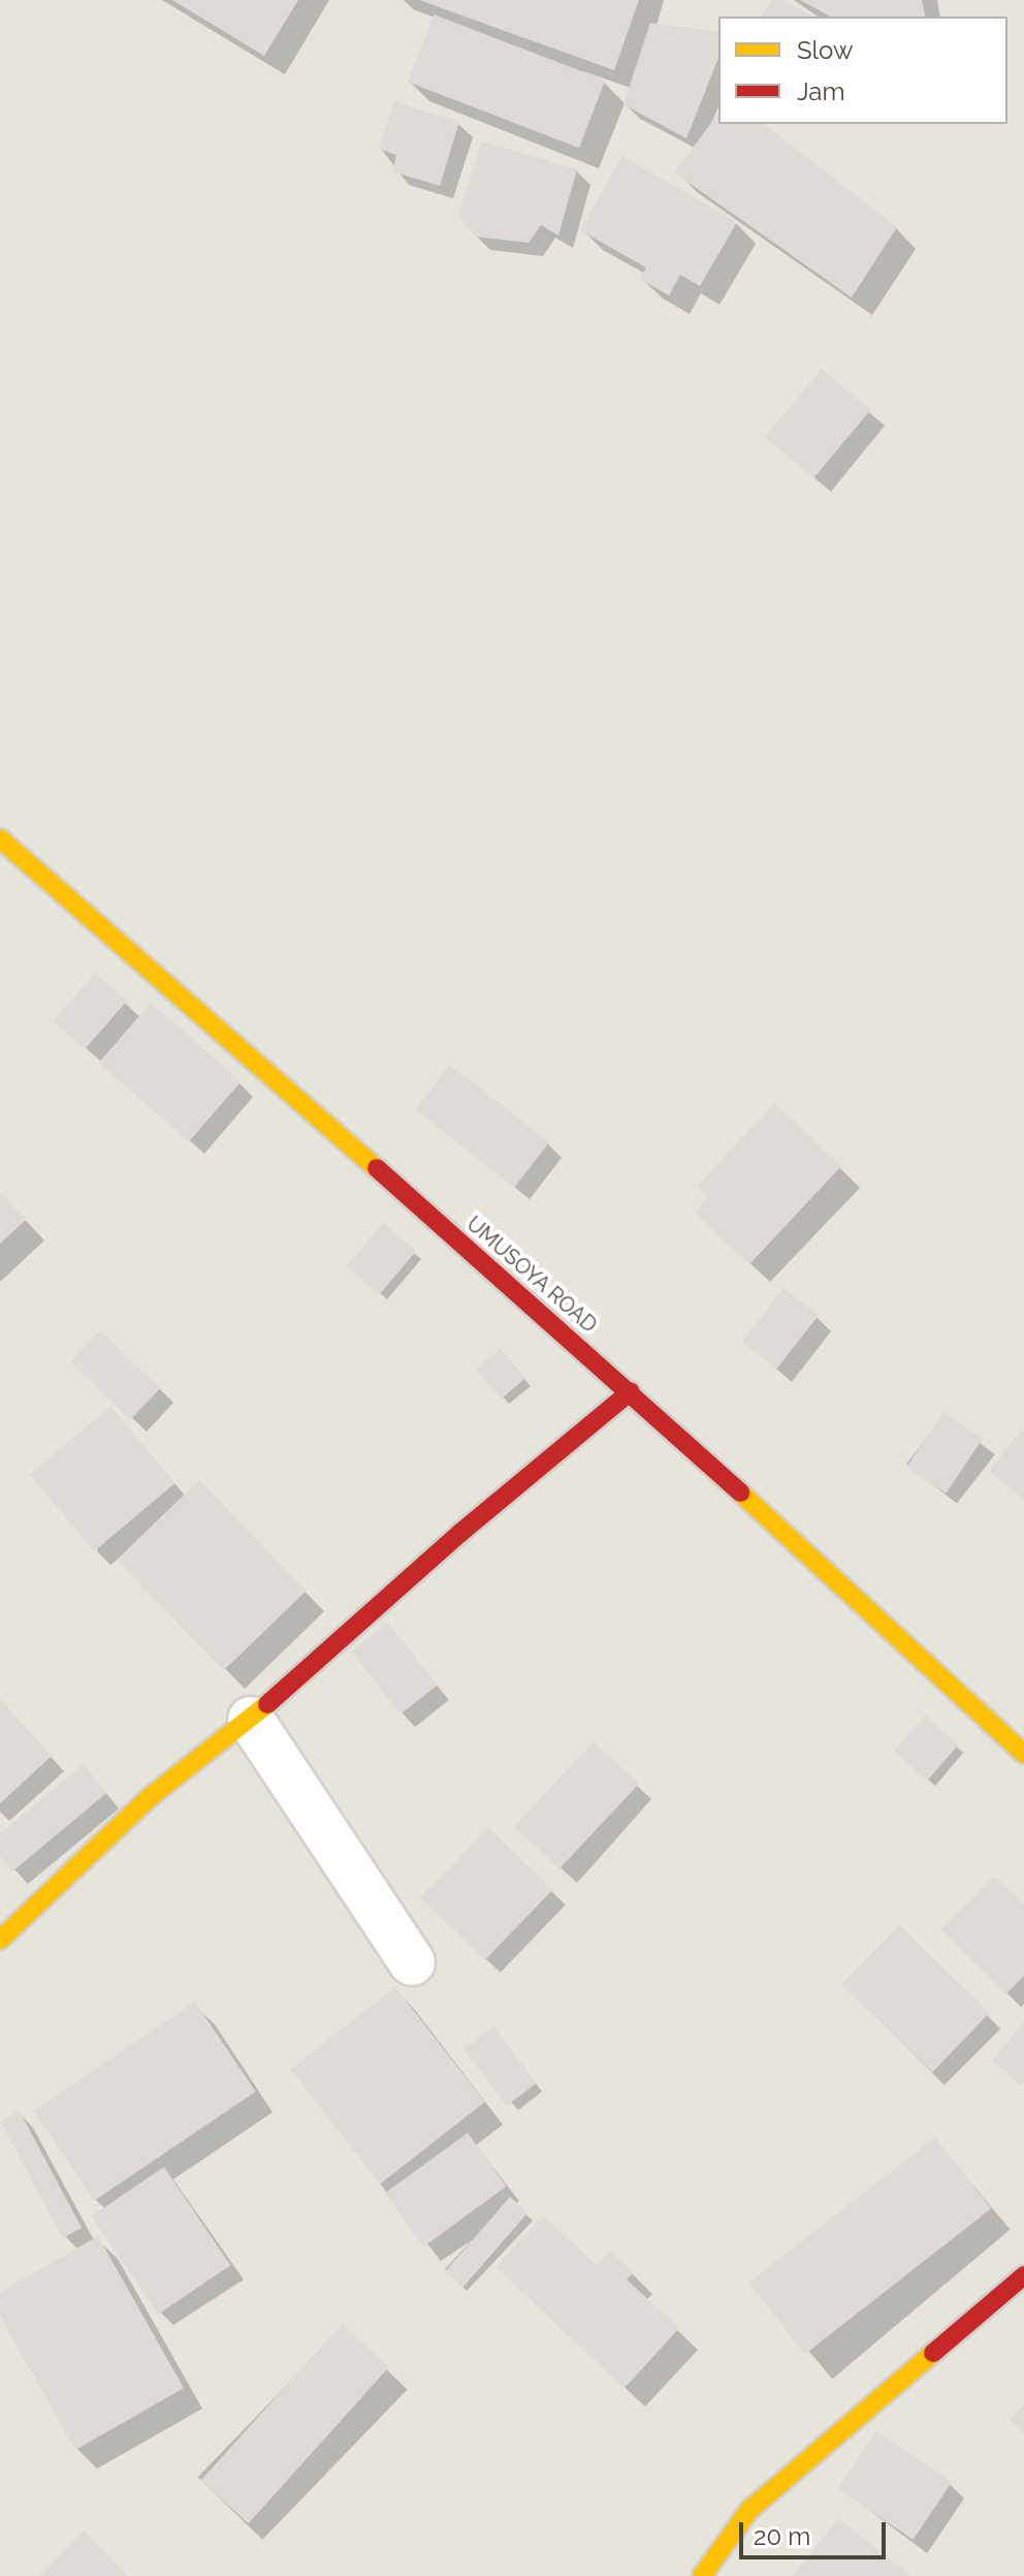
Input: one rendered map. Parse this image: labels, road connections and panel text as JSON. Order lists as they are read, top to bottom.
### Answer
{
  "streets": {
    "main road": ["UMUSOYA ROAD"]
  },
  "legend": ["Slow", "Jam"],
  "scale_bar": "20 m"
}
